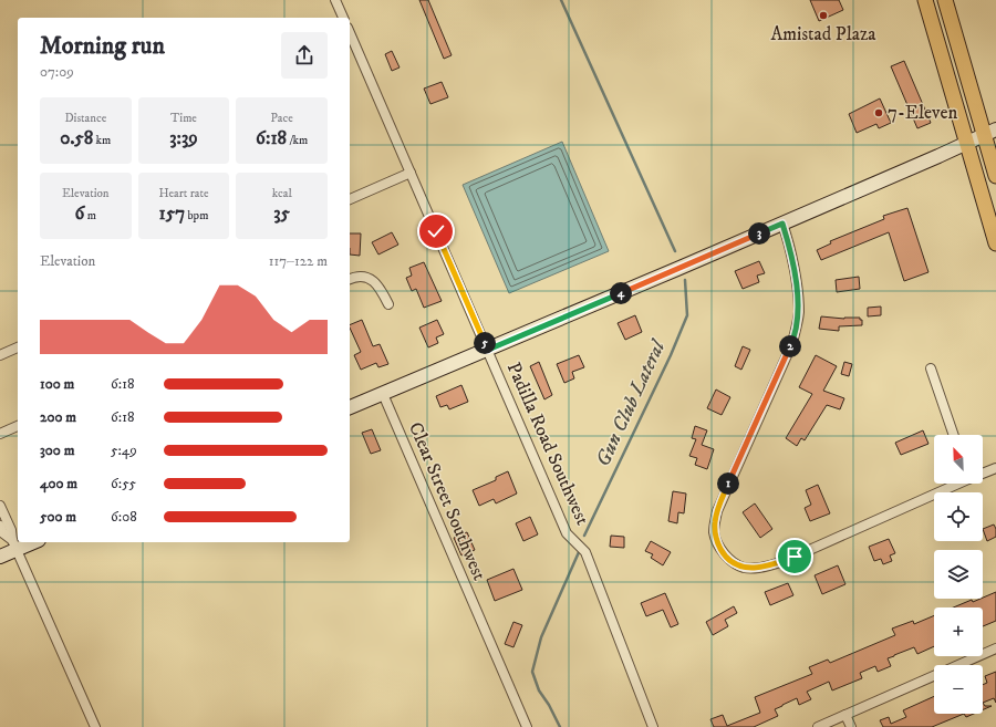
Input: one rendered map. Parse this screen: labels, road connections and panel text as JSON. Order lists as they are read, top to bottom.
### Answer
{
  "streets": {
    "street": ["Padilla Road Southwest", "Clear Street Southwest"]
  },
  "water": ["Gun Club Lateral"],
  "places": ["Amistad Plaza", "7-Eleven"],
  "north": "top left",
  "page": {
    "heading": ["Morning run", "07:09"],
    "stats": [
      ["Distance", "0.58 km"],
      ["Time", "3:39"],
      ["Pace", "6:18 /km"],
      ["Elevation", "6 m"],
      ["Heart rate", "157 bpm"],
      ["kcal", "35"]
    ],
    "pins": [
      "3",
      "4",
      "5",
      "2",
      "1"
    ],
    "chart": ["Elevation", "117–122 m"],
    "list": [
      {
        "name": "100 m",
        "note": "6:18"
      },
      {
        "name": "200 m",
        "note": "6:18"
      },
      {
        "name": "300 m",
        "note": "5:49"
      },
      {
        "name": "400 m",
        "note": "6:55"
      },
      {
        "name": "500 m",
        "note": "6:08"
      }
    ],
    "map_buttons": ["+", "−"]
  }
}
